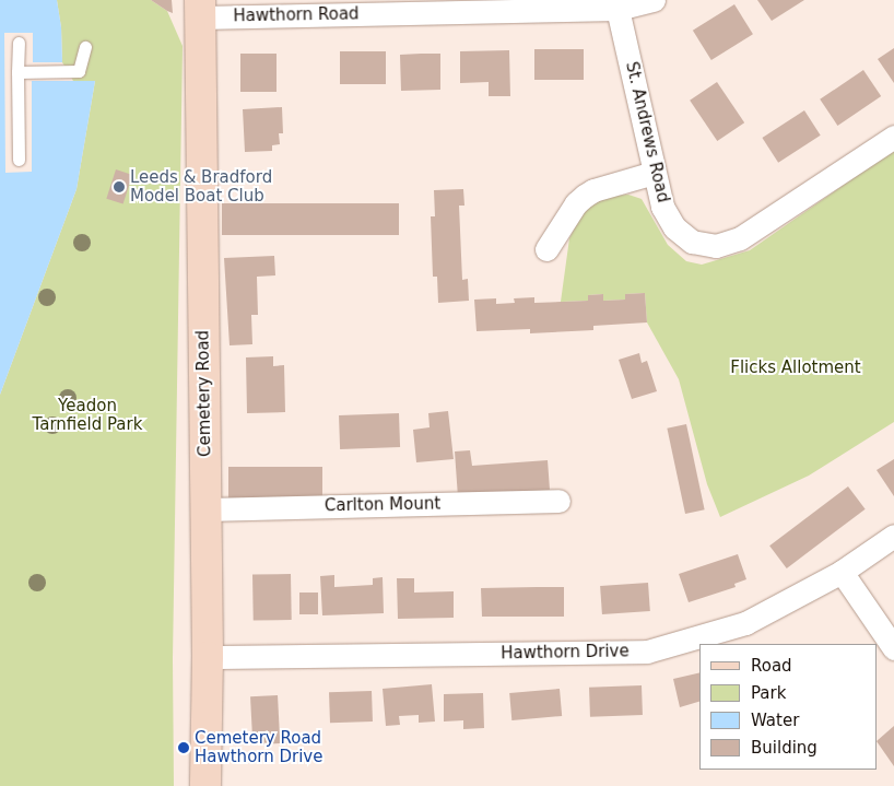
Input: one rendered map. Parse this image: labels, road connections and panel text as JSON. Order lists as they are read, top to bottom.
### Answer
{
  "streets": {
    "street": [
      "Hawthorn Road",
      "St. Andrews Road",
      "Cemetery Road",
      "Carlton Mount",
      "Hawthorn Drive"
    ]
  },
  "crossings": [
    ["Hawthorn Road", "St. Andrews Road"],
    ["Hawthorn Road", "Cemetery Road"],
    ["Cemetery Road", "Carlton Mount"],
    ["Cemetery Road", "Hawthorn Drive"]
  ],
  "parks": ["Flicks Allotment", "Yeadon Tarnfield Park"],
  "places": ["Leeds & Bradford Model Boat Club", "Cemetery Road Hawthorn Drive"],
  "legend": [
    "Road",
    "Park",
    "Water",
    "Building"
  ]
}
